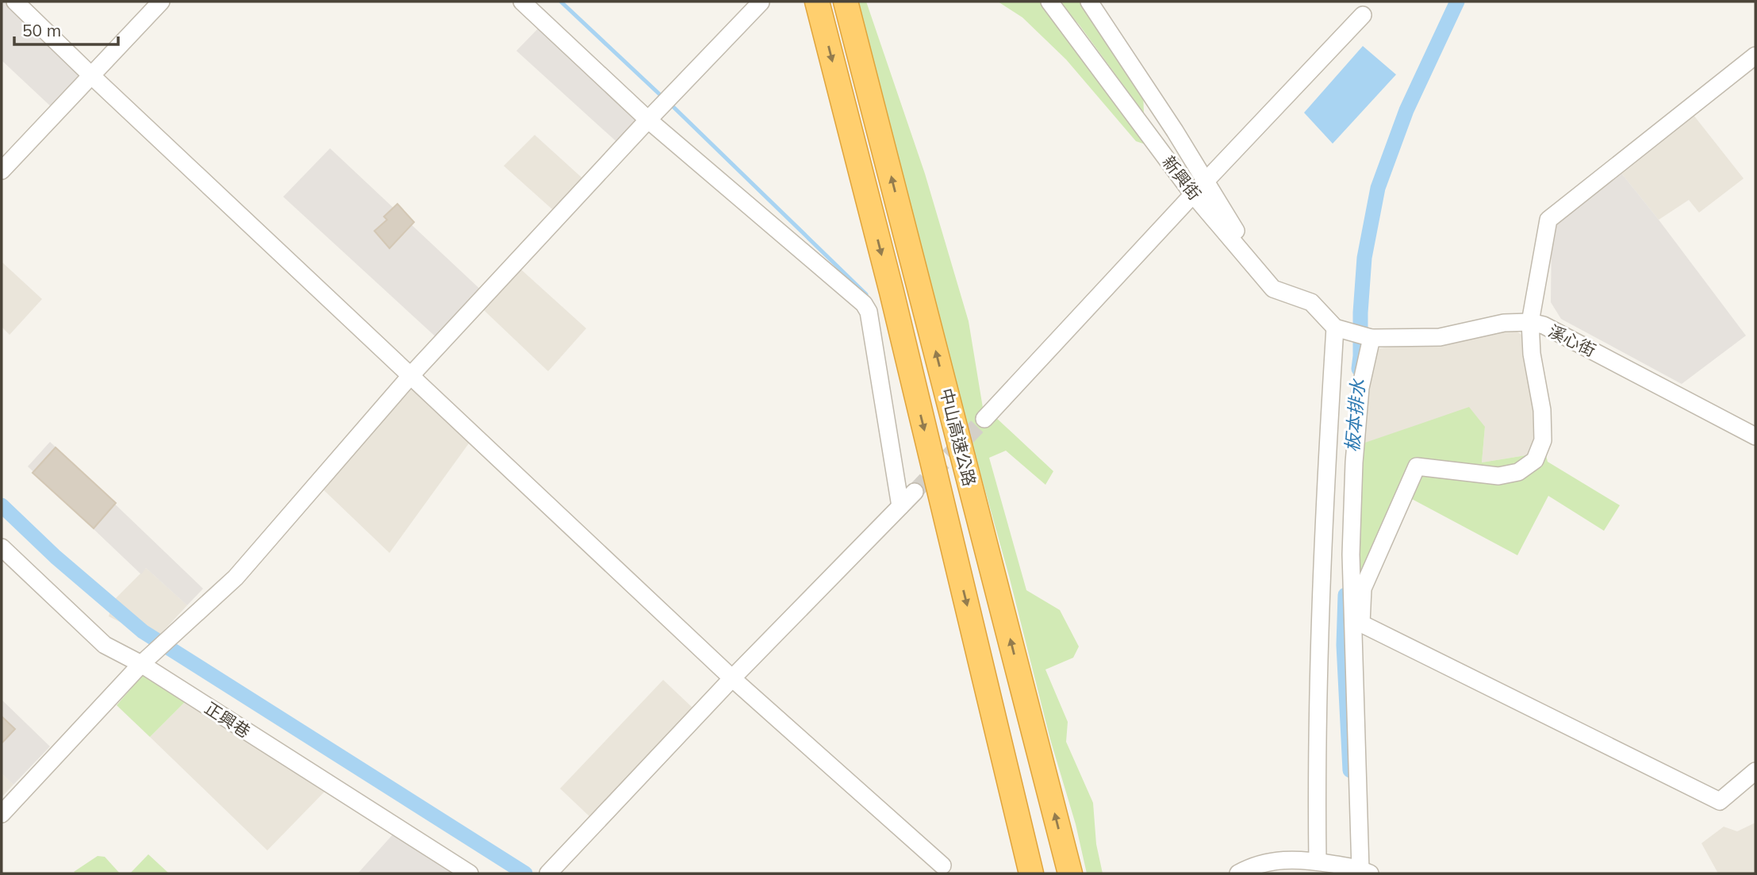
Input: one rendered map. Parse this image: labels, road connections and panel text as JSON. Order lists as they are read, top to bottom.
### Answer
{
  "streets": {
    "highway": ["中山高速公路"],
    "street": ["新興街", "溪心街", "正興巷"]
  },
  "crossings": [
    ["新興街", "溪心街"]
  ],
  "water": ["板本排水"],
  "scale_bar": "50 m"
}
